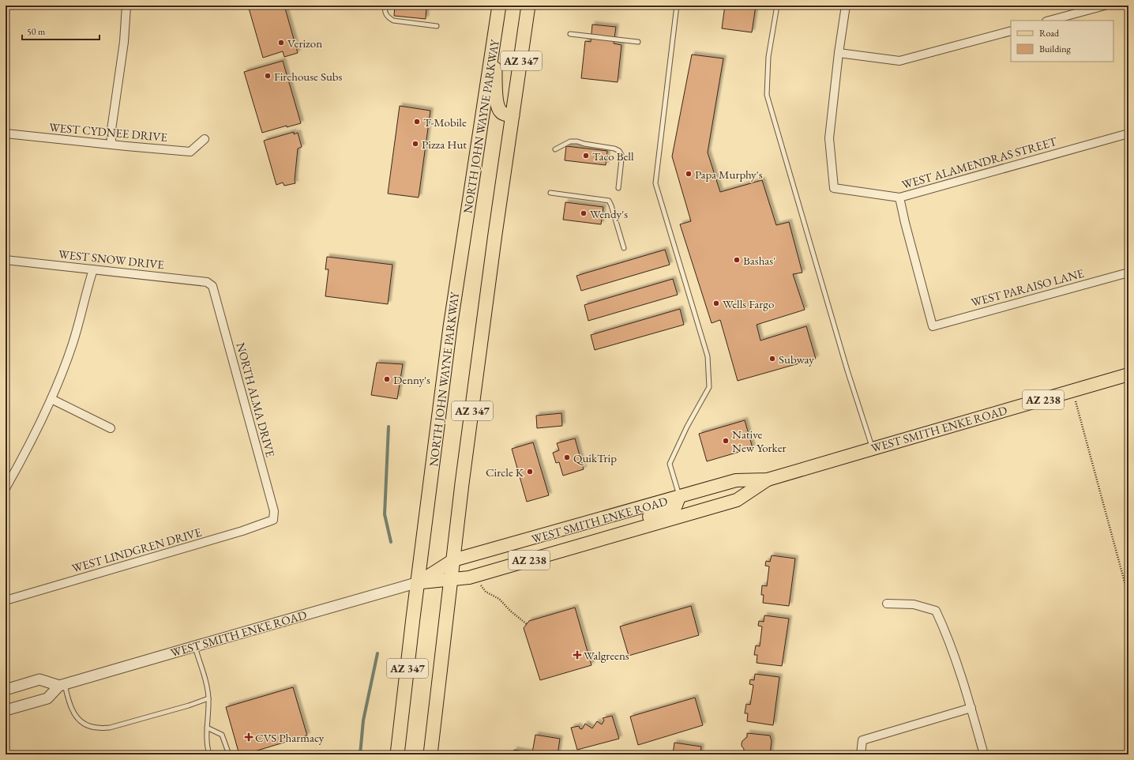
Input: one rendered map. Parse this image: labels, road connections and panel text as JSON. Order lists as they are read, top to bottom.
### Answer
{
  "streets": {
    "highway": ["AZ 347", "NORTH JOHN WAYNE PARKWAY"],
    "main road": ["AZ 238", "WEST SMITH ENKE ROAD"],
    "street": [
      "WEST CYDNEE DRIVE",
      "WEST ALAMENDRAS STREET",
      "WEST SNOW DRIVE",
      "WEST PARAISO LANE",
      "NORTH ALMA DRIVE",
      "WEST LINDGREN DRIVE"
    ]
  },
  "crossings": [
    ["AZ 347", "WEST SMITH ENKE ROAD"],
    ["NORTH JOHN WAYNE PARKWAY", "WEST SMITH ENKE ROAD"],
    ["WEST ALAMENDRAS STREET", "WEST PARAISO LANE"],
    ["WEST SNOW DRIVE", "NORTH ALMA DRIVE"],
    ["NORTH ALMA DRIVE", "WEST LINDGREN DRIVE"]
  ],
  "places": {
    "other": [
      "Verizon",
      "Firehouse Subs",
      "T-Mobile",
      "Pizza Hut",
      "Taco Bell",
      "Papa Murphy's",
      "Wendy's",
      "Bashas'",
      "Wells Fargo",
      "Subway",
      "Denny's",
      "Native New Yorker",
      "QuikTrip",
      "Circle K"
    ],
    "health": ["Walgreens", "CVS Pharmacy"]
  },
  "legend": ["Road", "Building"],
  "scale_bar": "50 m"
}
